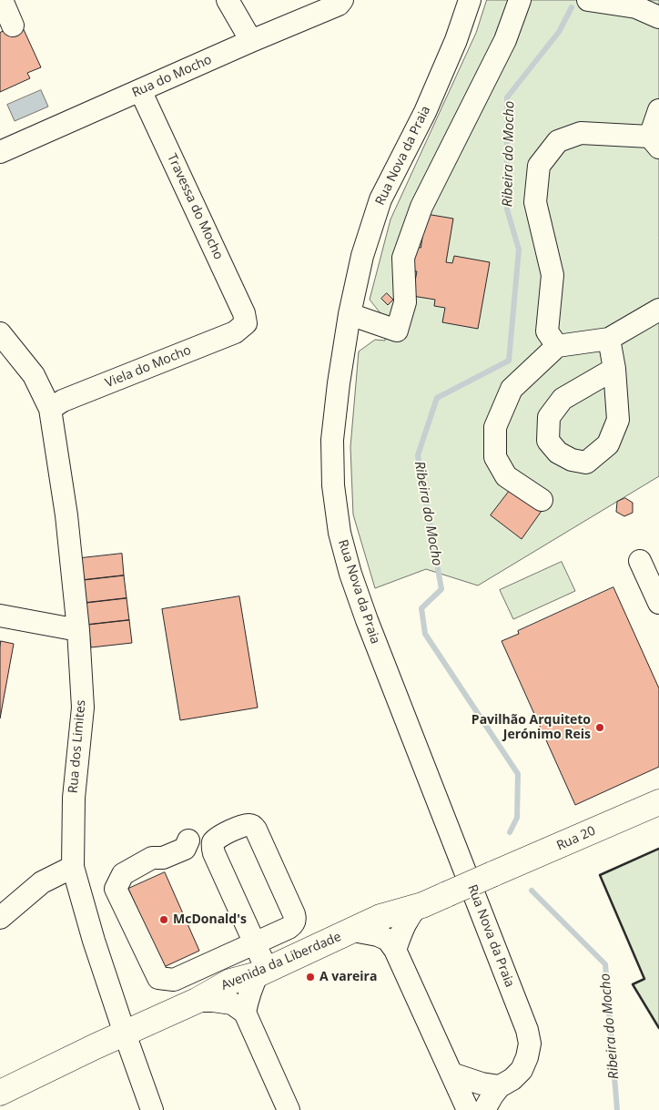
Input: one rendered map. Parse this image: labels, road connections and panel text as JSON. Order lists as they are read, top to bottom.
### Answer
{
  "streets": {
    "main road": ["Rua 20", "Avenida da Liberdade"],
    "street": [
      "Rua do Mocho",
      "Rua Nova da Praia",
      "Travessa do Mocho",
      "Viela do Mocho",
      "Rua dos Limites"
    ]
  },
  "crossings": [
    ["Rua do Mocho", "Travessa do Mocho"],
    ["Travessa do Mocho", "Viela do Mocho"],
    ["Viela do Mocho", "Rua dos Limites"],
    ["Rua dos Limites", "Avenida da Liberdade"],
    ["Rua 20", "Avenida da Liberdade"]
  ],
  "water": ["Ribeira do Mocho"],
  "places": ["Pavilhão Arquiteto Jerónimo Reis", "McDonald's", "A vareira"]
}
